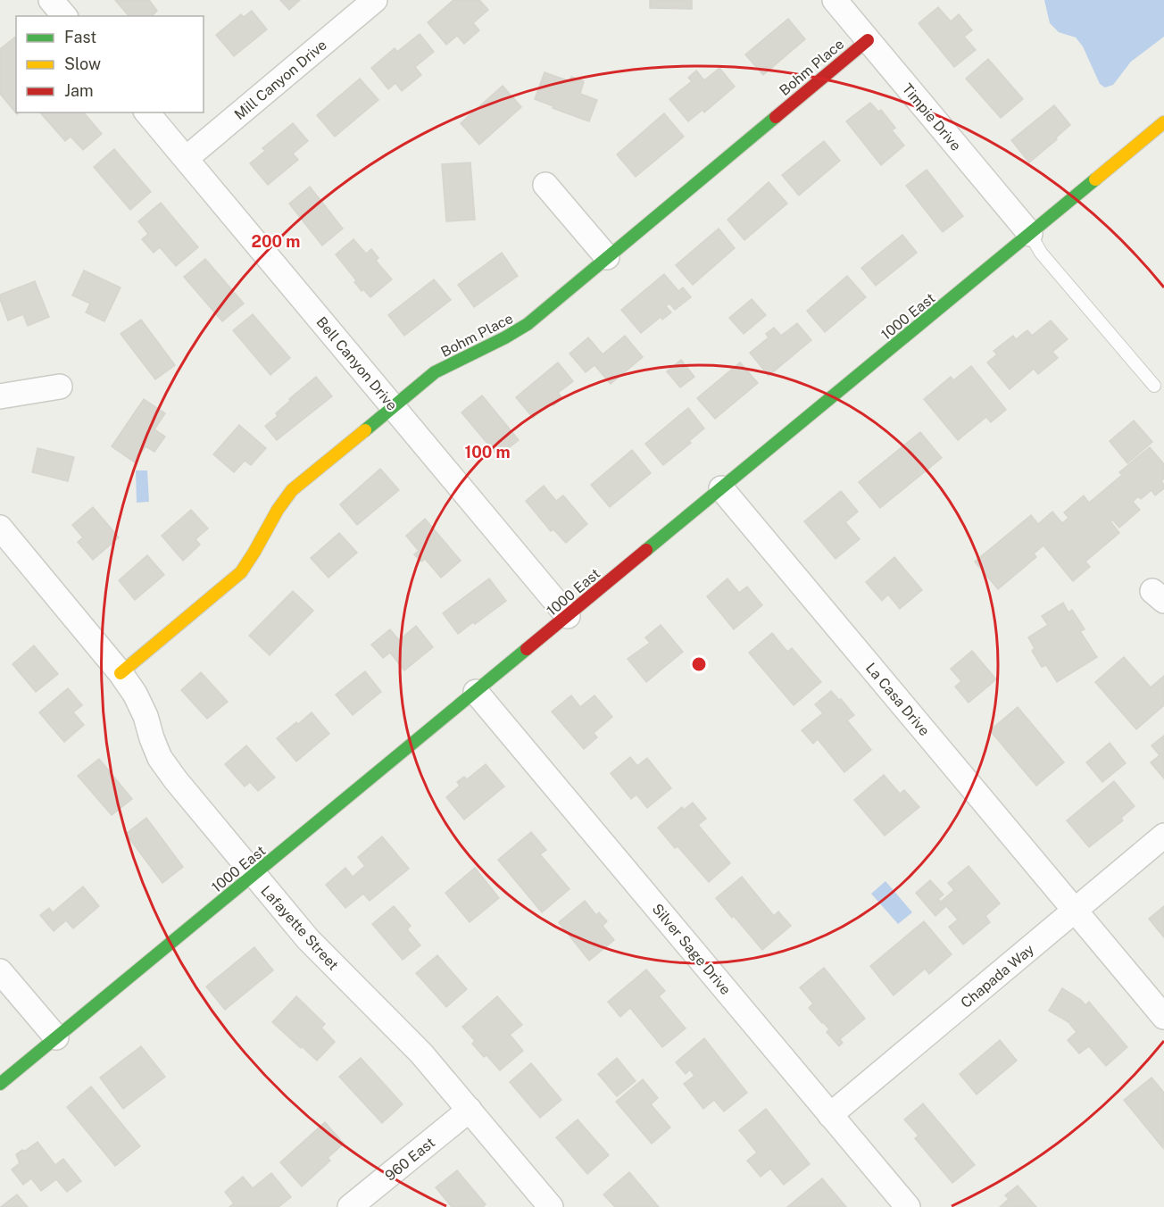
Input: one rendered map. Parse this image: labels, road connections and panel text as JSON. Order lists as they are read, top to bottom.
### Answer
{
  "streets": {
    "street": [
      "Bohm Place",
      "Mill Canyon Drive",
      "Timpie Drive",
      "1000 East",
      "Bell Canyon Drive",
      "La Casa Drive",
      "Lafayette Street",
      "Silver Sage Drive",
      "Chapada Way",
      "960 East"
    ]
  },
  "crossings": [
    ["Bohm Place", "Timpie Drive"],
    ["Bohm Place", "Bell Canyon Drive"],
    ["Bohm Place", "Lafayette Street"],
    ["Mill Canyon Drive", "Bell Canyon Drive"],
    ["Timpie Drive", "1000 East"],
    ["1000 East", "Bell Canyon Drive"],
    ["1000 East", "La Casa Drive"],
    ["1000 East", "Lafayette Street"],
    ["1000 East", "Silver Sage Drive"],
    ["La Casa Drive", "Chapada Way"],
    ["Lafayette Street", "960 East"],
    ["Silver Sage Drive", "Chapada Way"]
  ],
  "legend": ["Fast", "Slow", "Jam"],
  "rings": ["200 m", "100 m"]
}
